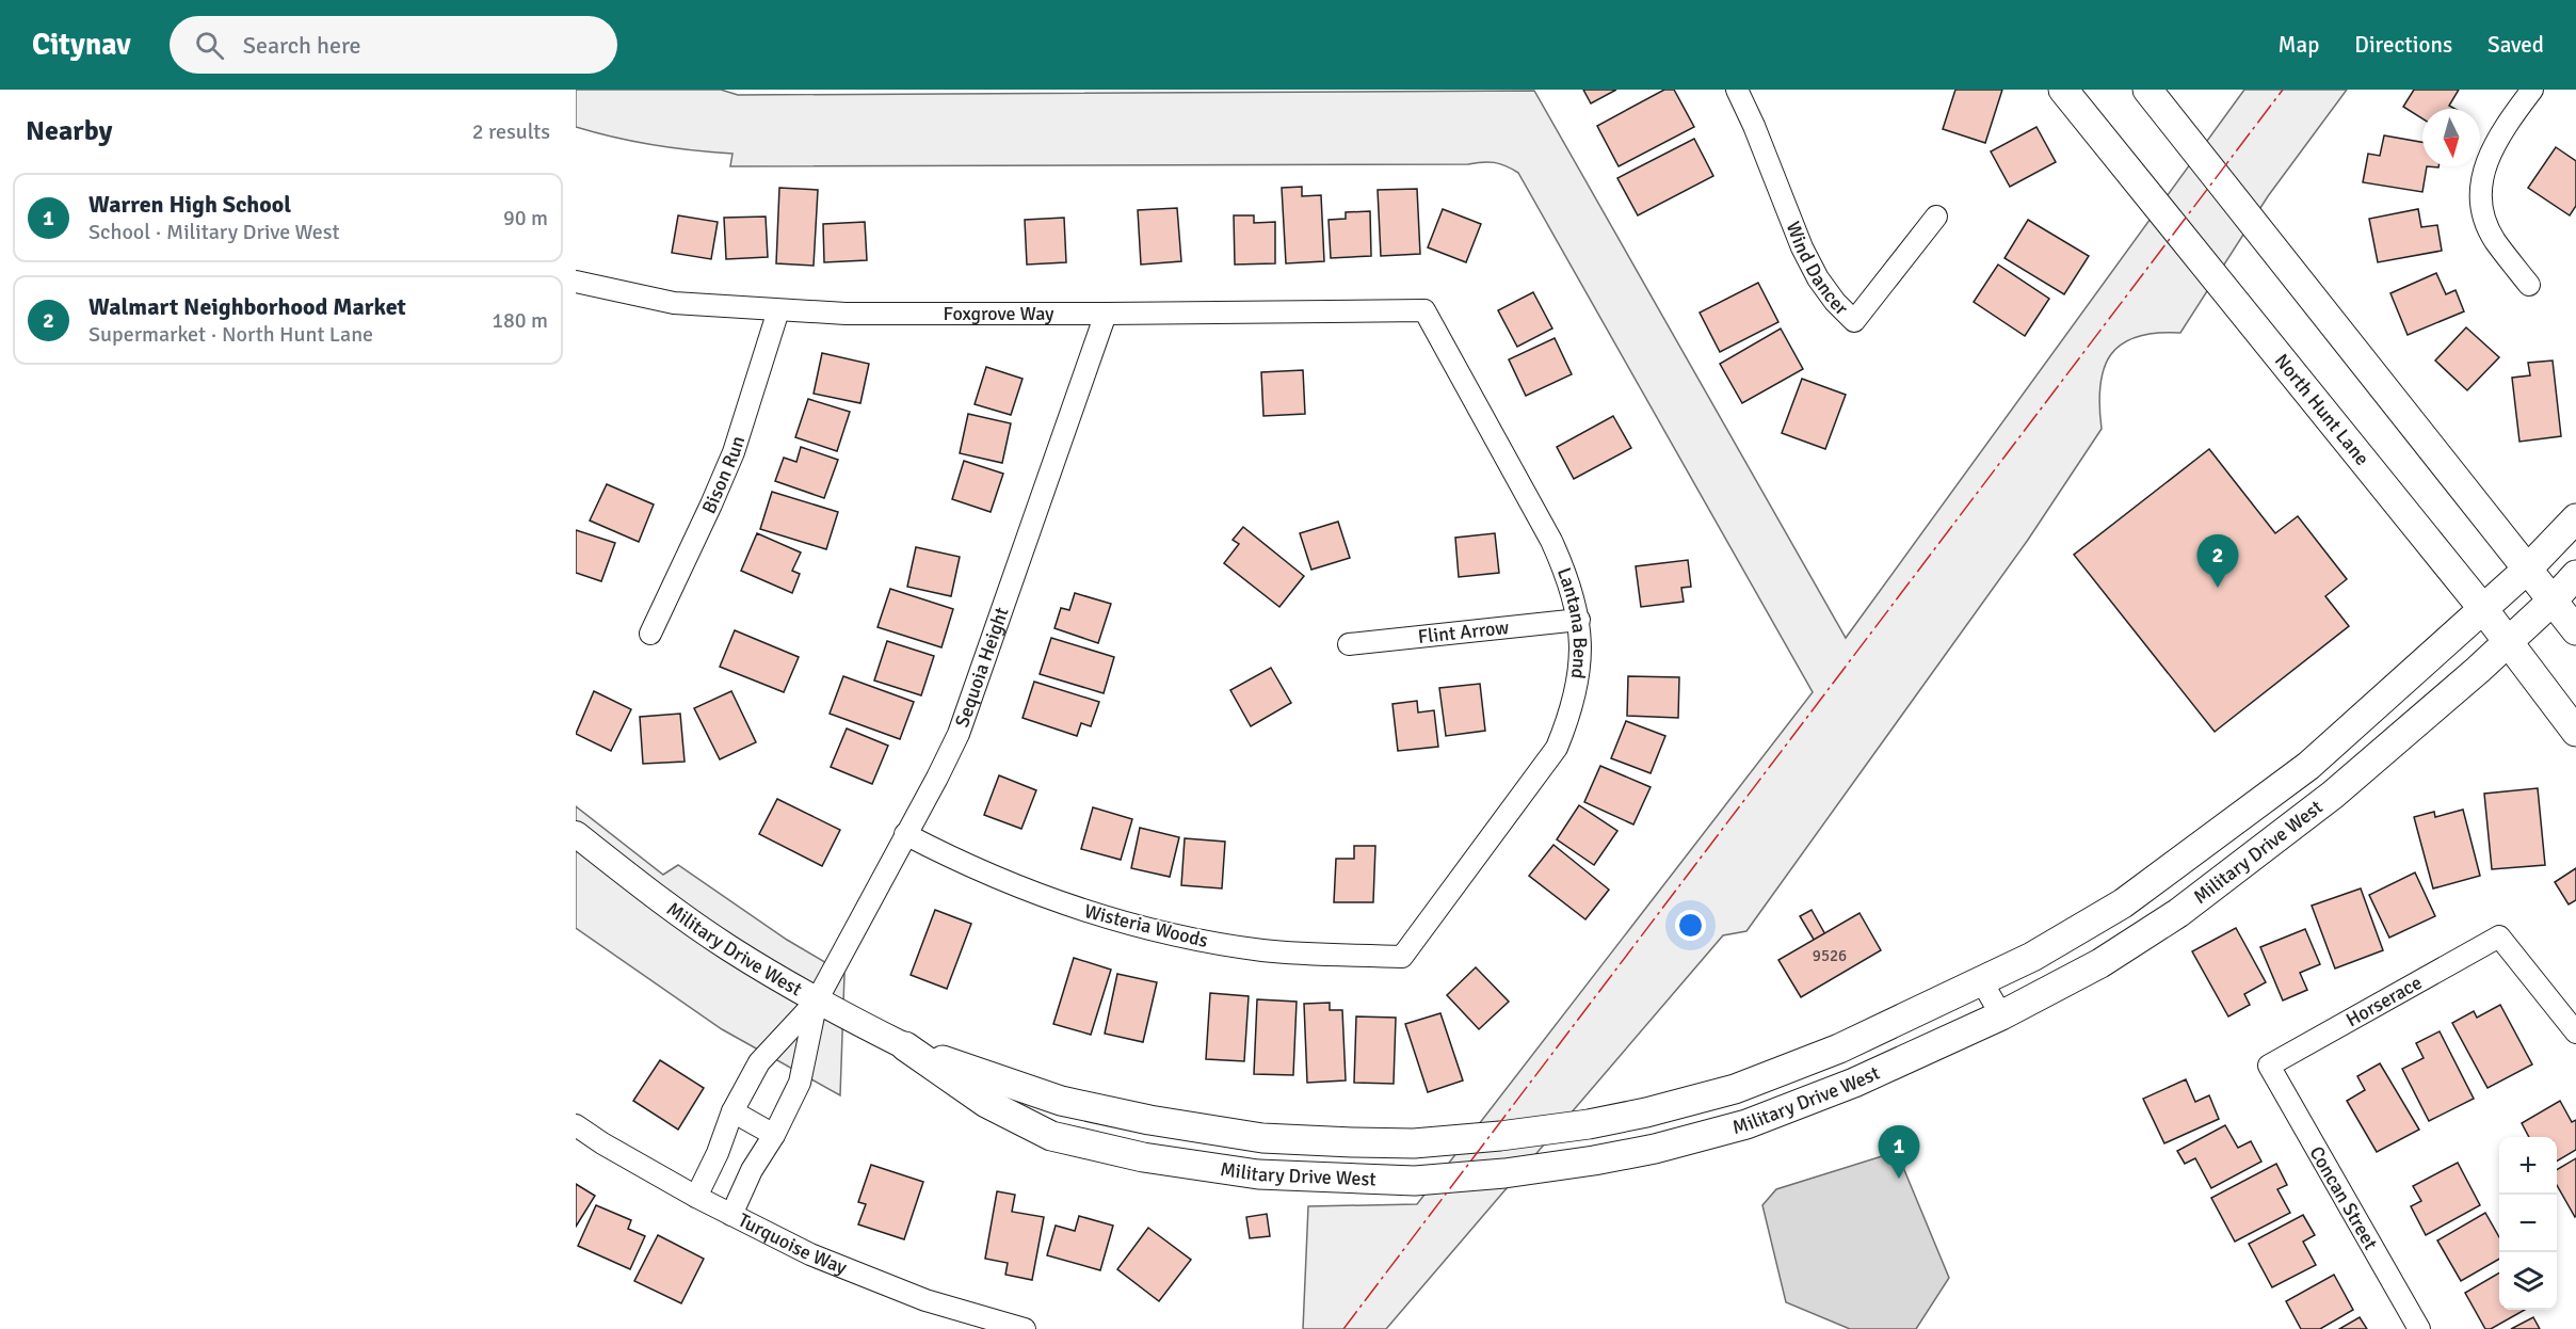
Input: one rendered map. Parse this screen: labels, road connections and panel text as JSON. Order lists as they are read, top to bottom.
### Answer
{
  "streets": {
    "main road": ["North Hunt Lane", "Military Drive West"],
    "street": [
      "Wind Dancer",
      "Foxgrove Way",
      "Bison Run",
      "Lantana Bend",
      "Flint Arrow",
      "Sequoia Height",
      "Wisteria Woods",
      "Horserace",
      "Concan Street",
      "Turquoise Way"
    ]
  },
  "crossings": [
    ["Foxgrove Way", "Bison Run"],
    ["Foxgrove Way", "Lantana Bend"],
    ["Foxgrove Way", "Sequoia Height"],
    ["North Hunt Lane", "Military Drive West"],
    ["Lantana Bend", "Flint Arrow"],
    ["Lantana Bend", "Wisteria Woods"],
    ["Sequoia Height", "Military Drive West"],
    ["Sequoia Height", "Wisteria Woods"],
    ["Sequoia Height", "Turquoise Way"],
    ["Horserace", "Concan Street"]
  ],
  "house_numbers": ["9526"],
  "north": "bottom",
  "page": {
    "header": "Citynav",
    "search": "Search here",
    "nav": ["Map", "Directions", "Saved"],
    "heading": ["Nearby", "2 results"],
    "list": [
      {
        "mark": "1",
        "name": "Warren High School",
        "note": "School · Military Drive West",
        "value": "90 m"
      },
      {
        "mark": "2",
        "name": "Walmart Neighborhood Market",
        "note": "Supermarket · North Hunt Lane",
        "value": "180 m"
      }
    ],
    "pins": ["2", "1"],
    "map_buttons": ["+", "−"]
  }
}
